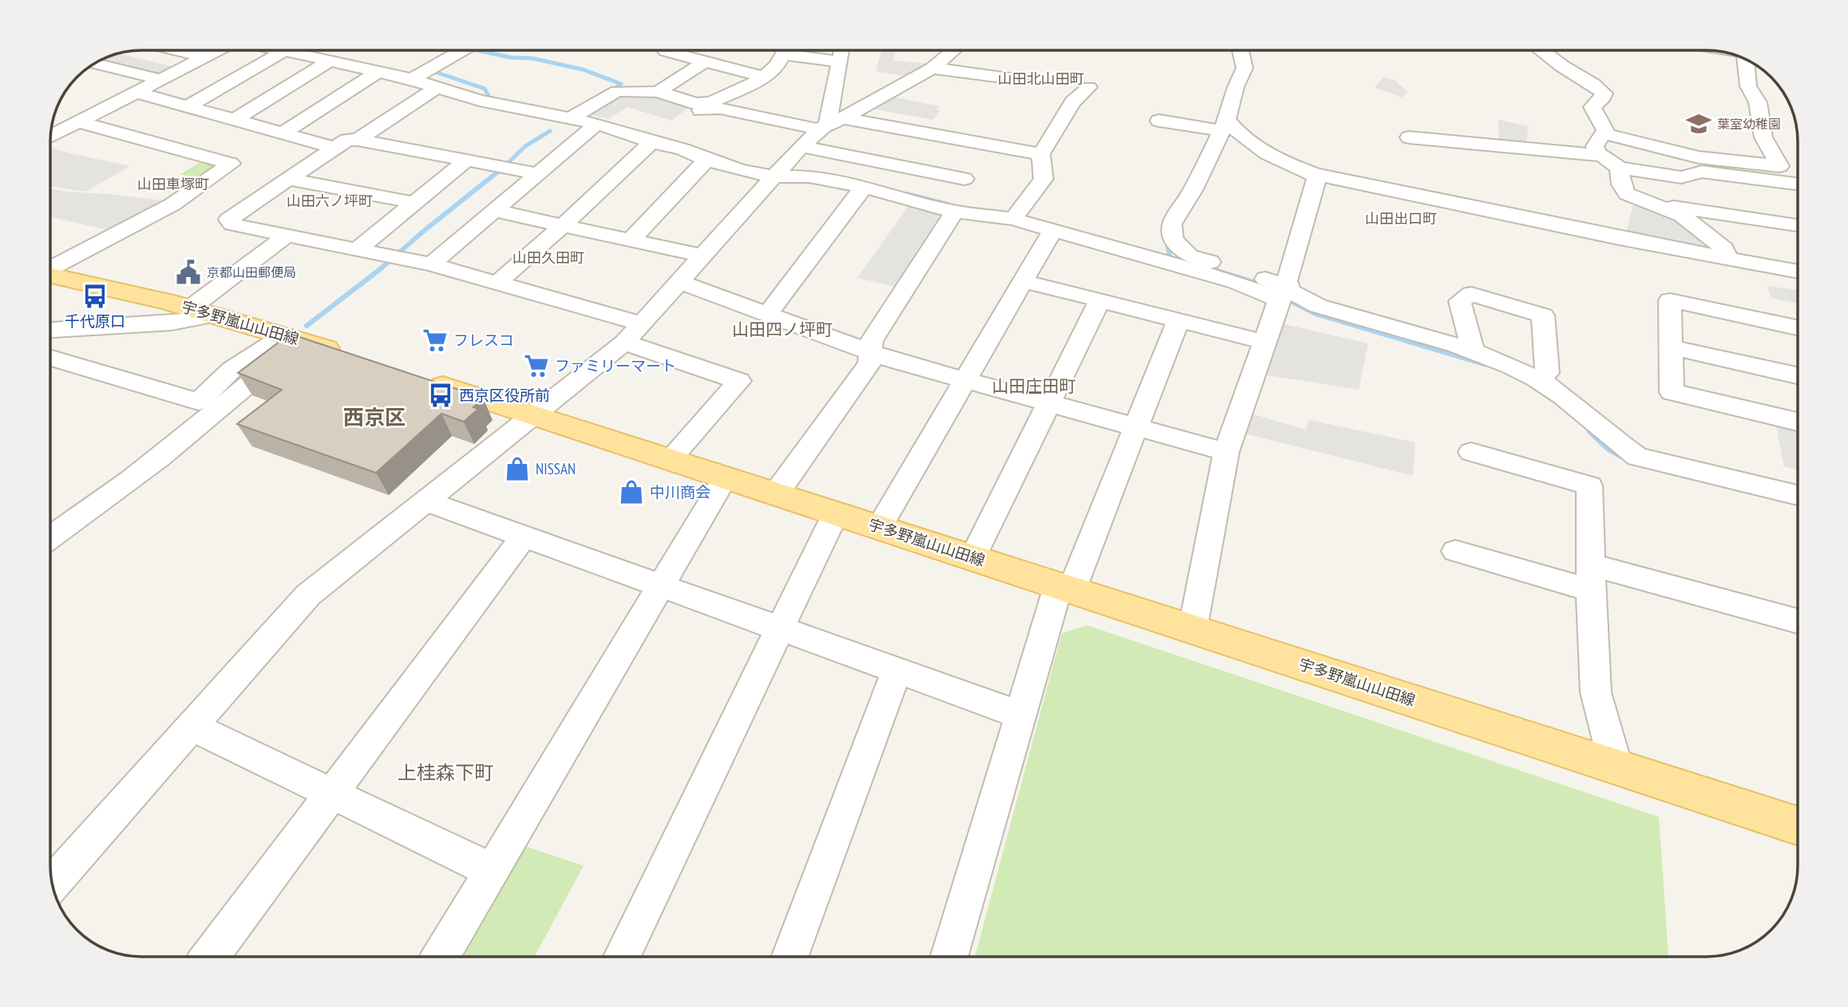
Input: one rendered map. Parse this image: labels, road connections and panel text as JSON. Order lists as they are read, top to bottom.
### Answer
{
  "streets": {
    "main road": ["宇多野嵐山山田線"]
  },
  "districts": [
    "山田北山田町",
    "山田車塚町",
    "山田六ノ坪町",
    "山田出口町",
    "山田久田町",
    "山田四ノ坪町",
    "山田庄田町",
    "西京区",
    "上桂森下町"
  ],
  "places": {
    "school or university": ["葉室幼稚園"],
    "public building": ["京都山田郵便局"],
    "bus stop": ["千代原口", "西京区役所前"],
    "supermarket": ["フレスコ", "ファミリーマート"],
    "shop": ["NISSAN", "中川商会"]
  }
}
